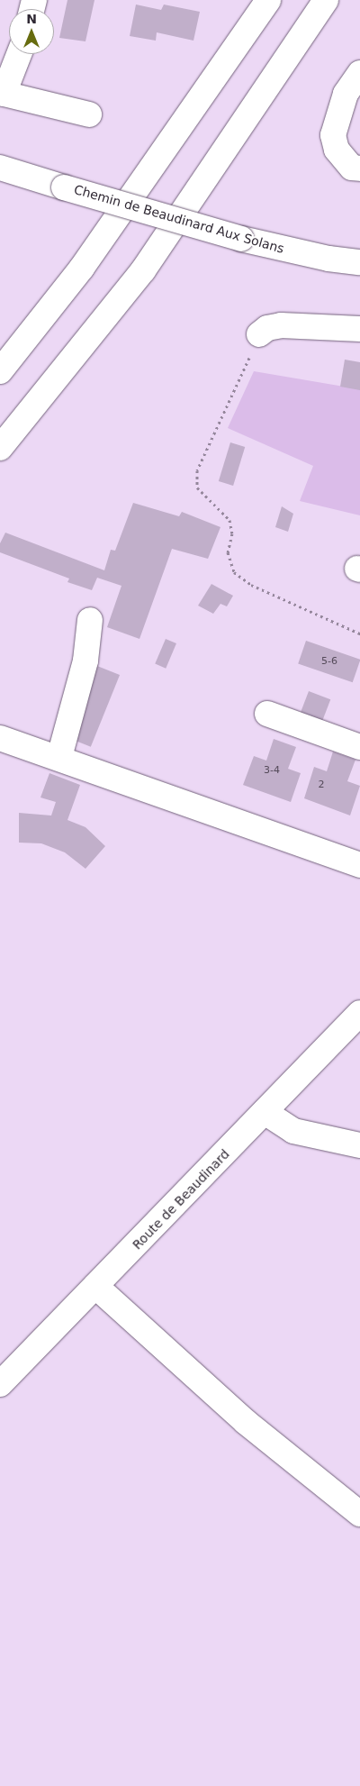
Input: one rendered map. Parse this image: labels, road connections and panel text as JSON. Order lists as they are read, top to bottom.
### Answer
{
  "streets": {
    "main road": ["Chemin de Beaudinard Aux Solans", "Route de Beaudinard"]
  },
  "house_numbers": ["5-6", "3-4", "2"],
  "north": "top"
}
